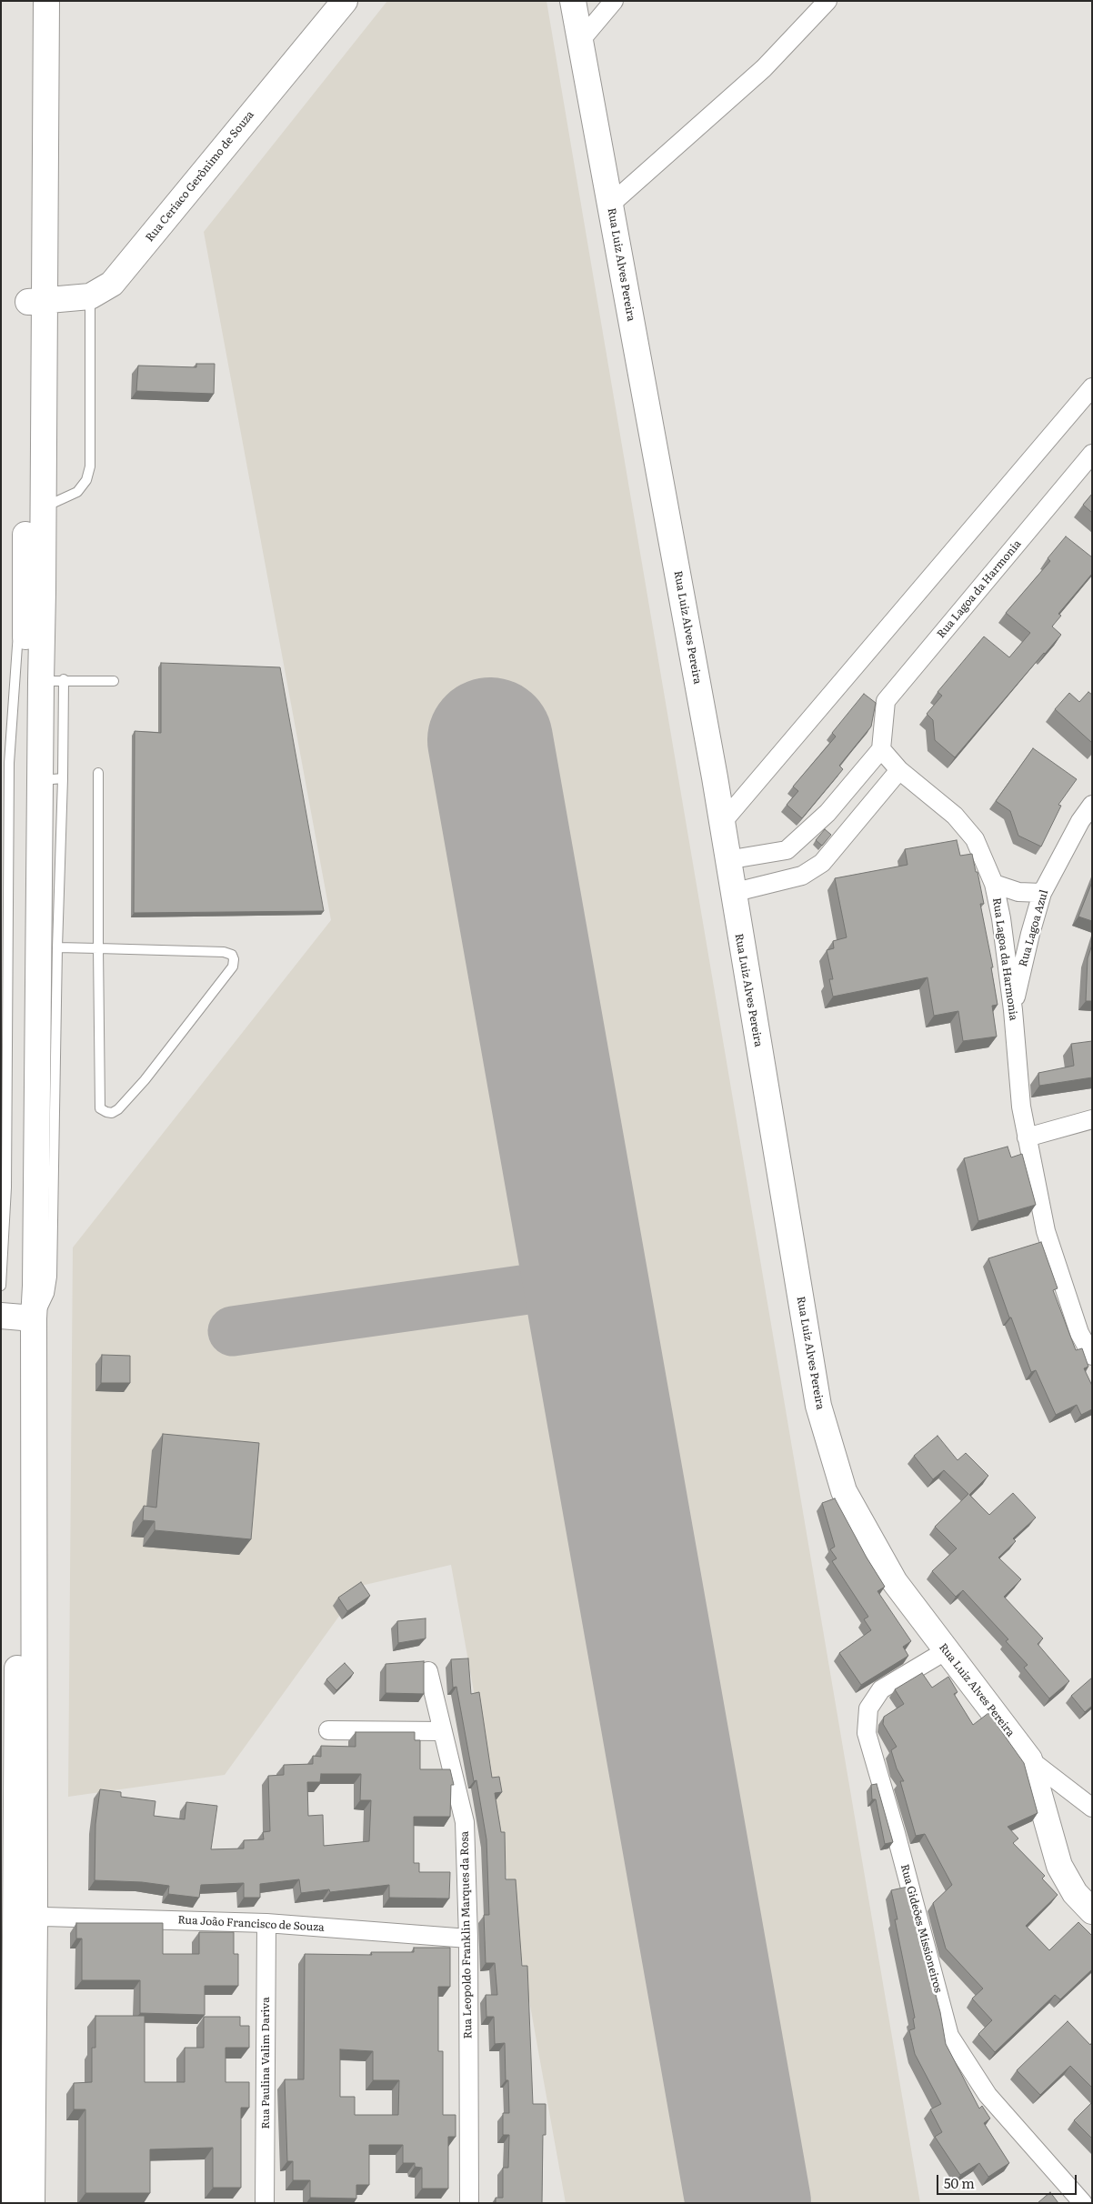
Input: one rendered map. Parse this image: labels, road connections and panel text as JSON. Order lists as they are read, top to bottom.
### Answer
{
  "streets": {
    "main road": ["Rua Ceriaco Gerônimo de Souza", "Rua Luiz Alves Pereira"],
    "street": [
      "Rua Lagoa da Harmonia",
      "Rua Lagoa Azul",
      "Rua João Francisco de Souza",
      "Rua Gideões Missioneiros",
      "Rua Leopoldo Franklin Marques da Rosa",
      "Rua Paulina Valim Dariva"
    ]
  },
  "crossings": [
    ["Rua Luiz Alves Pereira", "Rua Gideões Missioneiros"],
    ["Rua Lagoa da Harmonia", "Rua Lagoa Azul"],
    ["Rua João Francisco de Souza", "Rua Leopoldo Franklin Marques da Rosa"],
    ["Rua João Francisco de Souza", "Rua Paulina Valim Dariva"]
  ],
  "scale_bar": "50 m"
}
